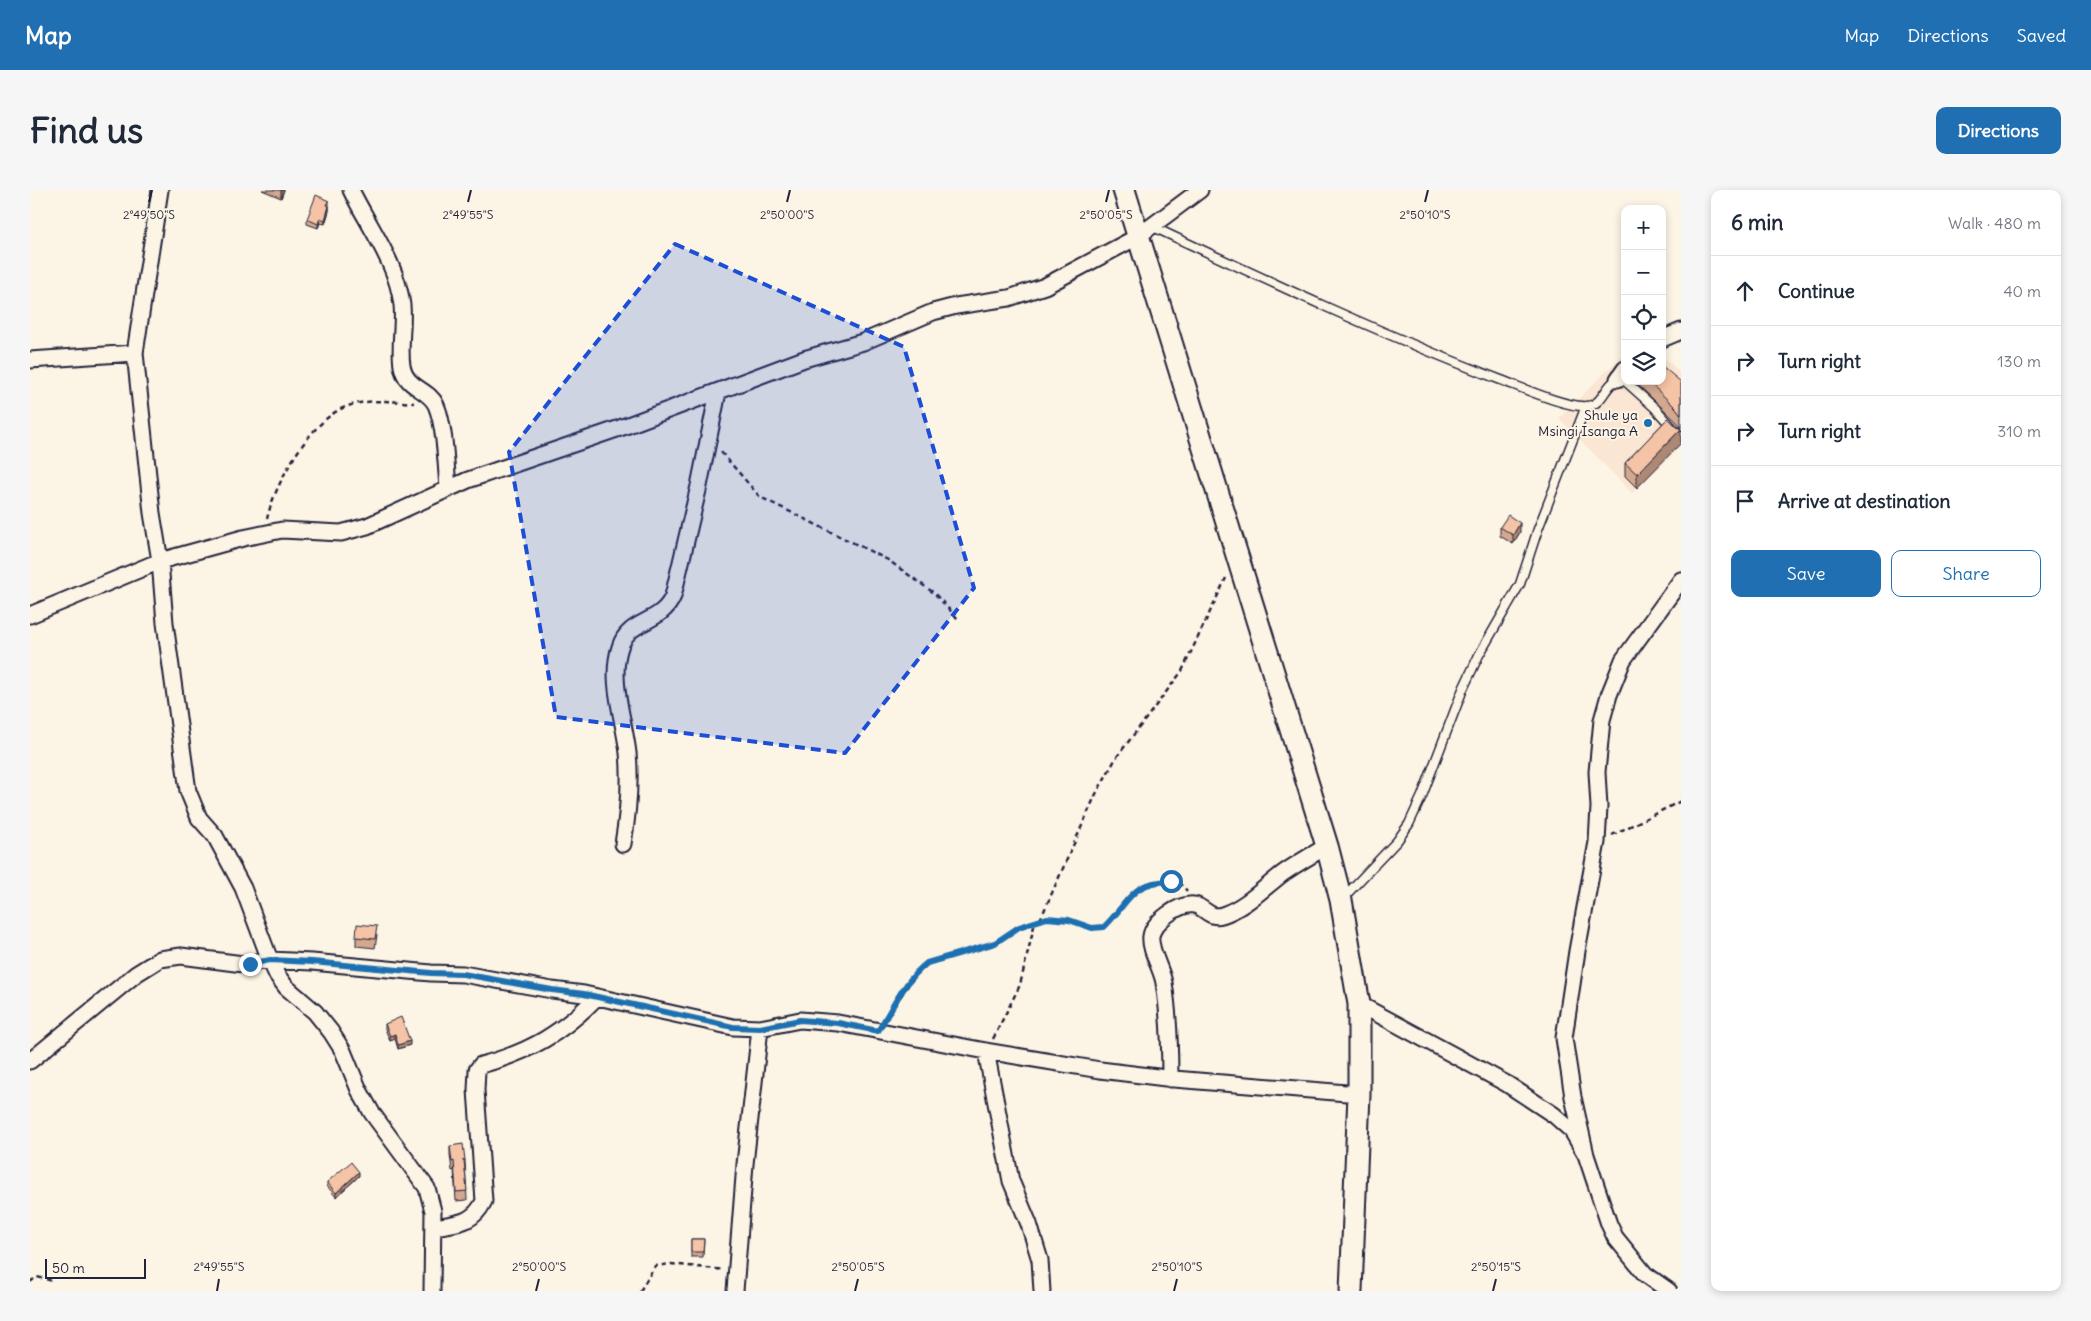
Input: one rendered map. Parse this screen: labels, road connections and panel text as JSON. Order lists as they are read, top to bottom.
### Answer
{
  "places": ["Shule ya Msingi Isanga A"],
  "scale_bar": "50 m",
  "page": {
    "header": "Map",
    "nav": ["Map", "Directions", "Saved"],
    "buttons": [
      "Directions",
      ["Save", "Share"]
    ],
    "title": "Find us",
    "heading": ["6 min", "Walk · 480 m"],
    "map_buttons": ["+", "−"],
    "list": [
      ["Continue", "40 m"],
      ["Turn right", "130 m"],
      ["Turn right", "310 m"],
      "Arrive at destination"
    ],
    "scale": "50 m"
  },
  "coordinates": [
    "2°49'55\"S",
    "2°50'00\"S",
    "2°50'05\"S",
    "2°50'10\"S",
    "2°49'50\"S",
    "2°50'15\"S"
  ]
}
